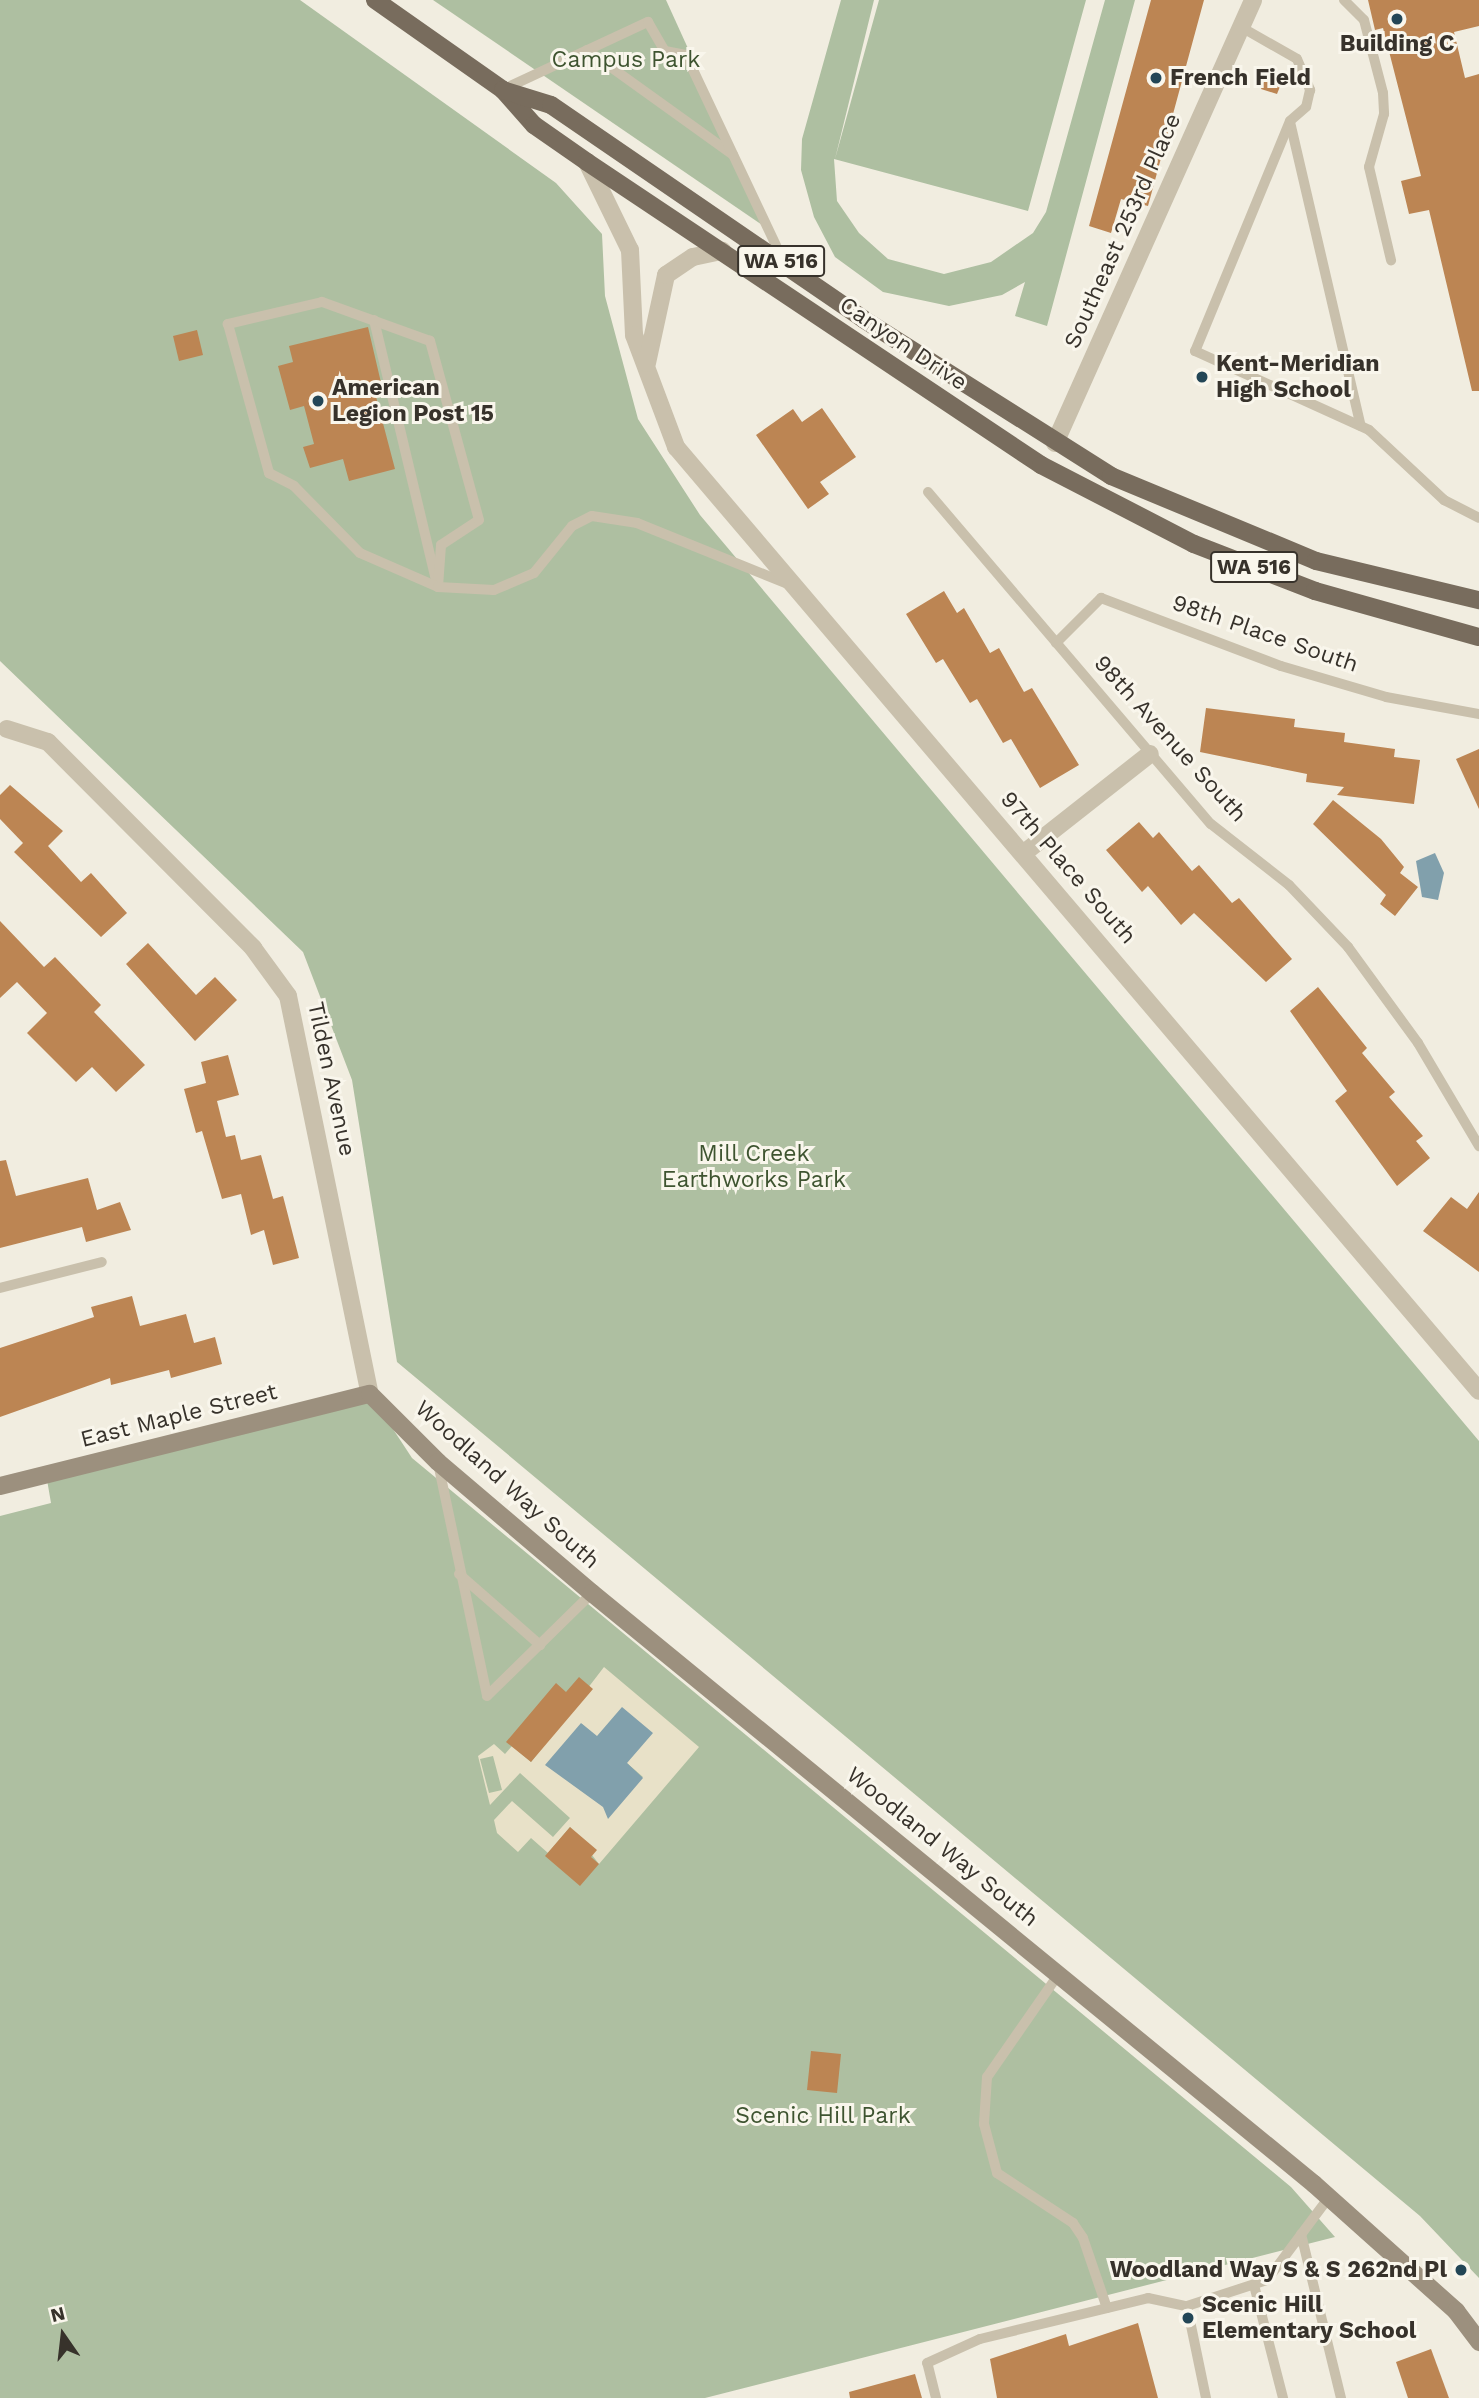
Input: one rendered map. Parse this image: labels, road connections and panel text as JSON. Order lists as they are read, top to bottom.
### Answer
{
  "streets": {
    "main road": ["WA 516", "Canyon Drive"],
    "street": [
      "Southeast 253rd Place",
      "97th Place South",
      "Tilden Avenue",
      "East Maple Street",
      "Woodland Way South"
    ],
    "lane": ["98th Place South", "98th Avenue South"]
  },
  "crossings": [
    ["Southeast 253rd Place", "WA 516"],
    ["Southeast 253rd Place", "Canyon Drive"],
    ["WA 516", "Canyon Drive"],
    ["Canyon Drive", "97th Place South"],
    ["98th Place South", "98th Avenue South"],
    ["Tilden Avenue", "East Maple Street"],
    ["Tilden Avenue", "Woodland Way South"],
    ["East Maple Street", "Woodland Way South"]
  ],
  "parks": ["Campus Park", "Mill Creek Earthworks Park", "Scenic Hill Park"],
  "places": [
    "Building C",
    "French Field",
    "Kent-Meridian High School",
    "American Legion Post 15",
    "Woodland Way S & S 262nd Pl",
    "Scenic Hill Elementary School"
  ],
  "north": "top"
}
